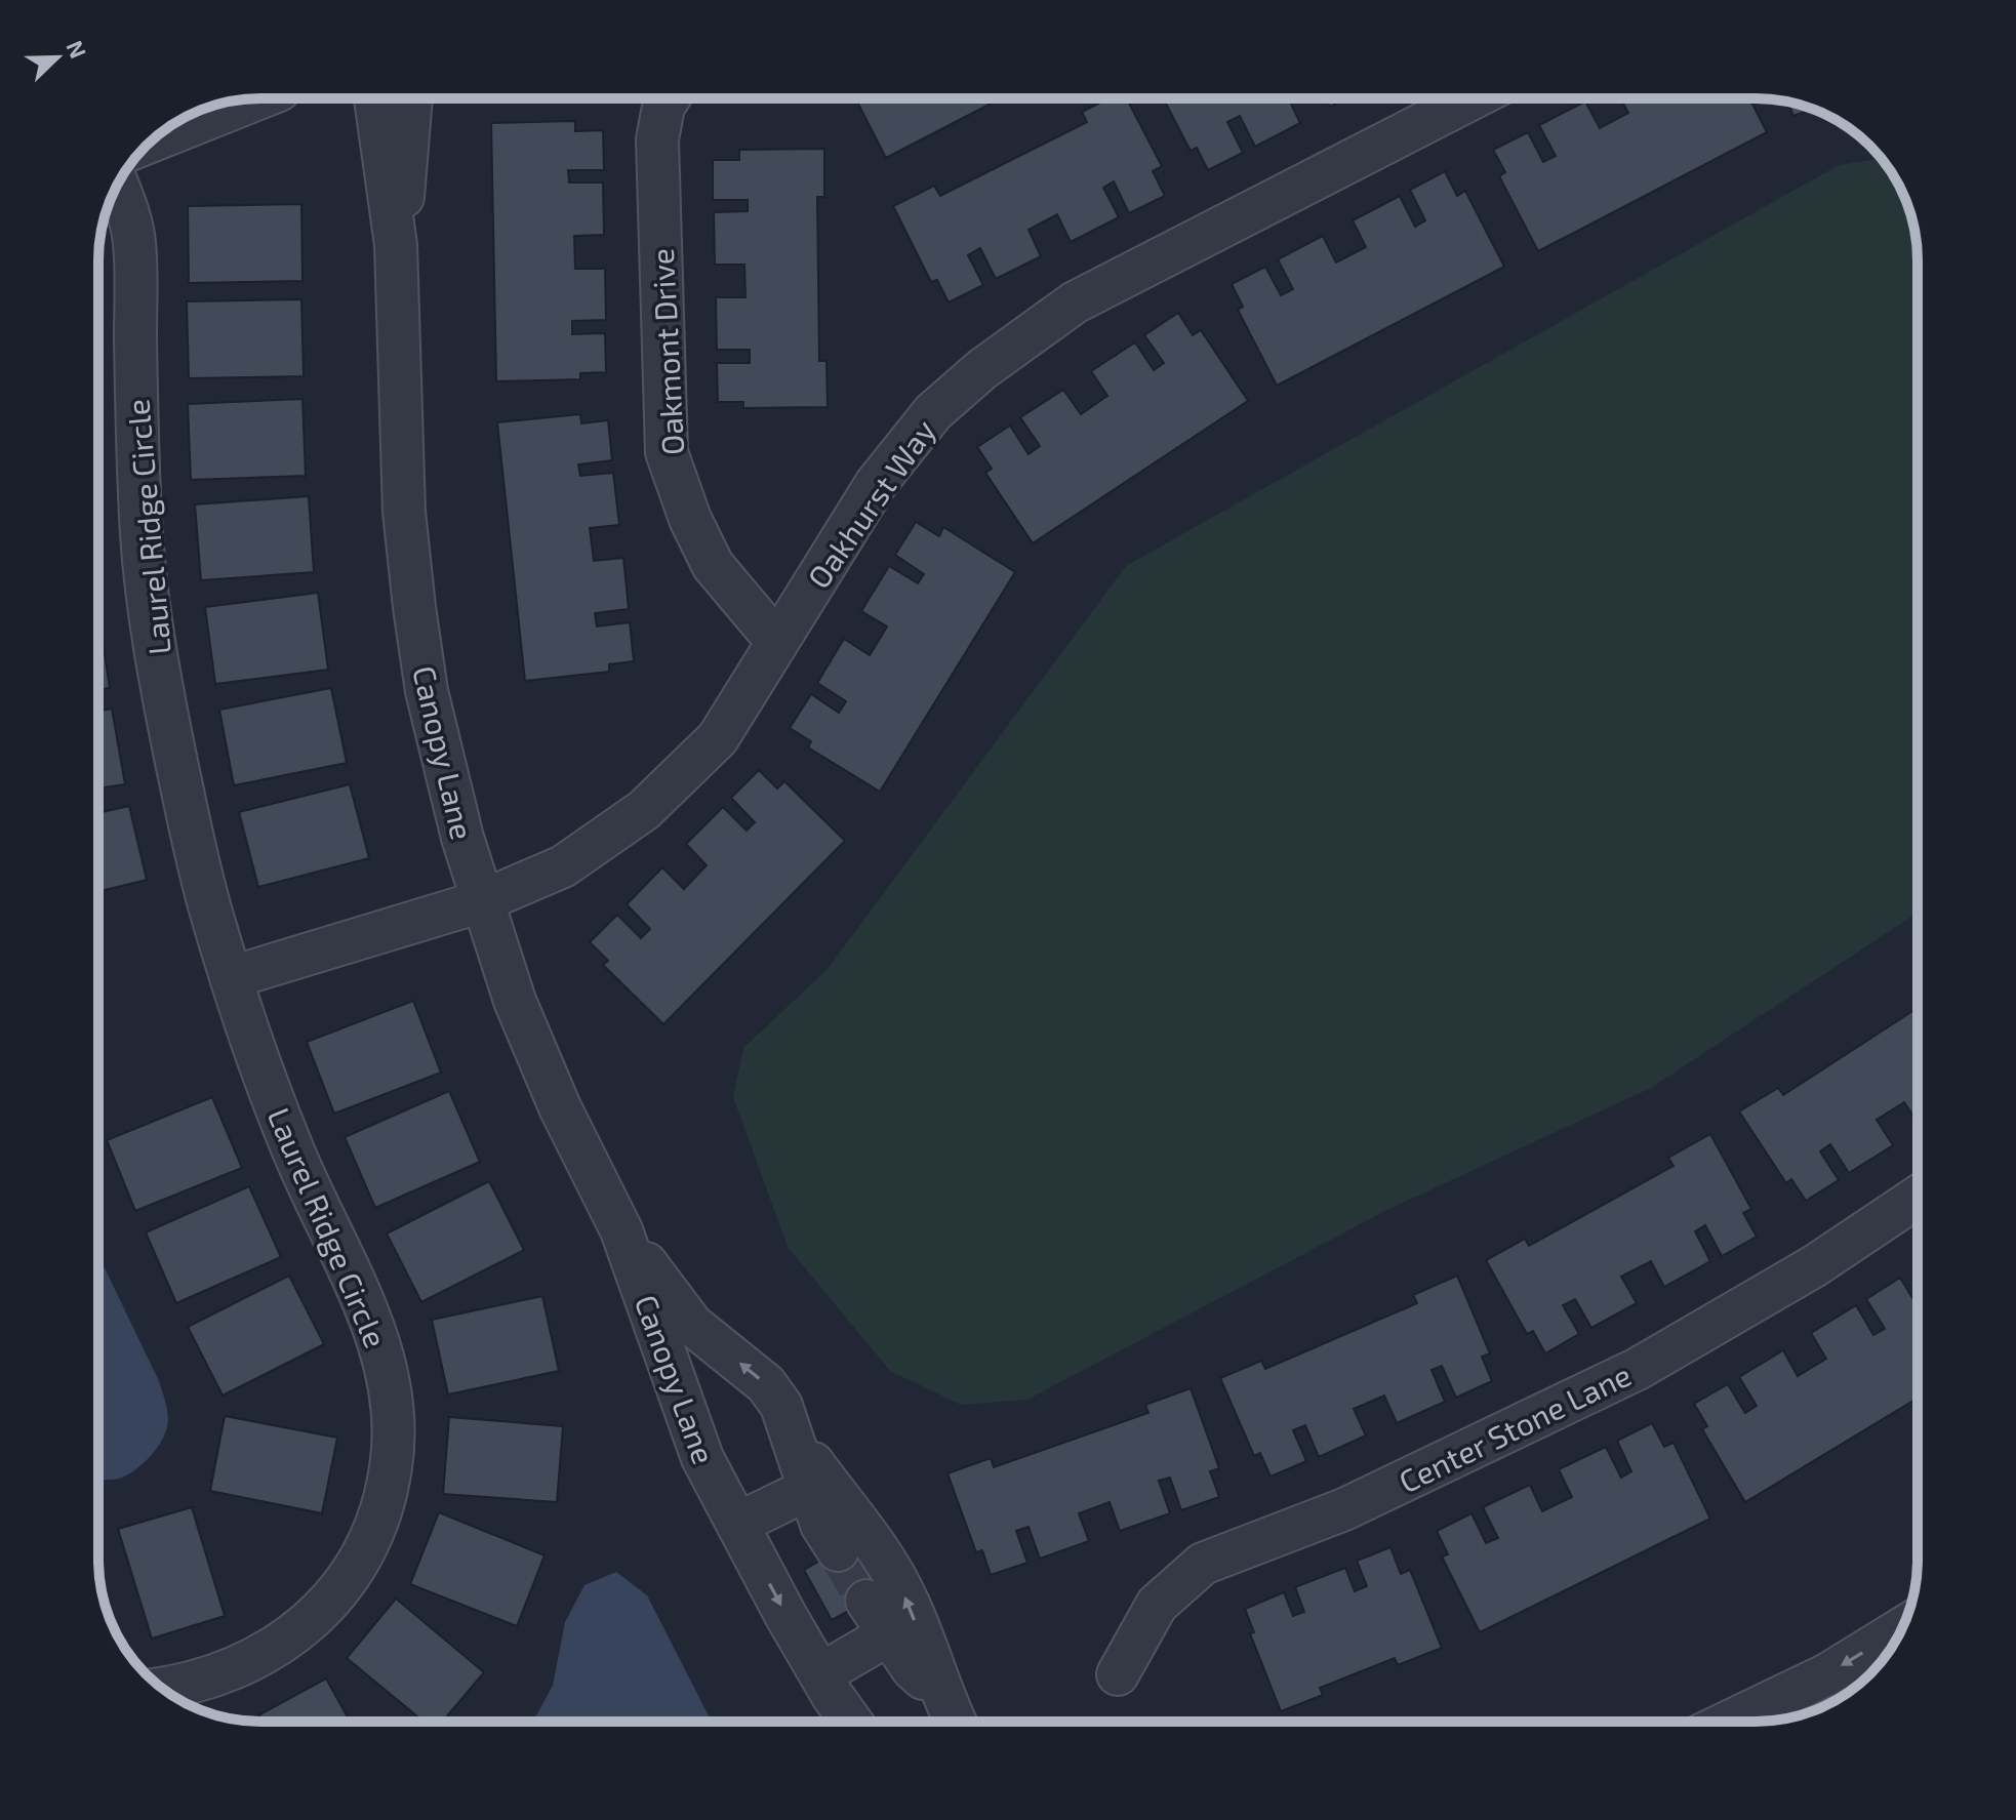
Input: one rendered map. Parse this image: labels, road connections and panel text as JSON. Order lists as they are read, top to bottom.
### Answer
{
  "streets": {
    "street": [
      "Oakmont Drive",
      "Oakhurst Way",
      "Laurel Ridge Circle",
      "Canopy Lane",
      "Center Stone Lane"
    ]
  },
  "crossings": [
    ["Oakmont Drive", "Oakhurst Way"],
    ["Oakhurst Way", "Canopy Lane"]
  ],
  "north": "top right"
}
